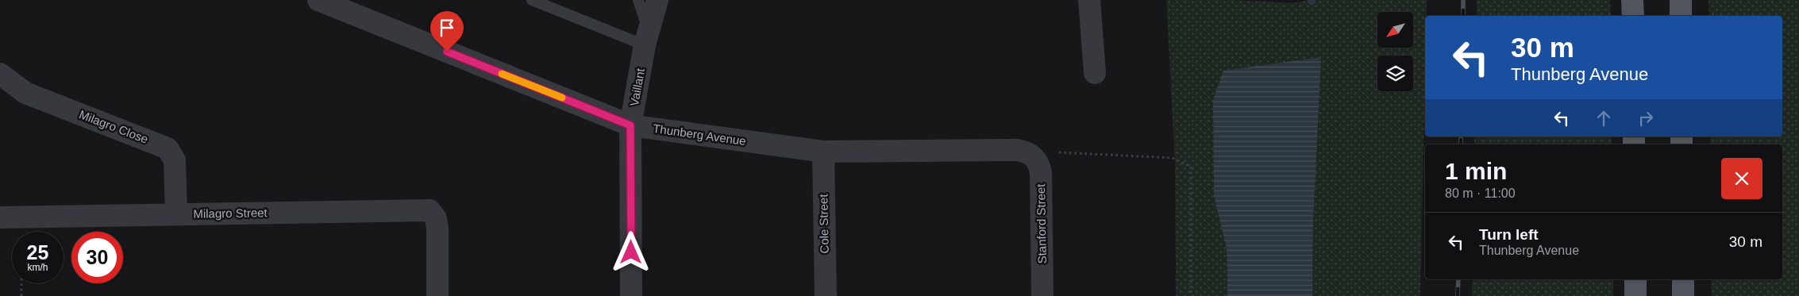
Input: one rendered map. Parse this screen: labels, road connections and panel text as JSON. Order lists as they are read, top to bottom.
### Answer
{
  "streets": {
    "street": [
      "Vaillant",
      "Milagro Close",
      "Thunberg Avenue",
      "Milagro Street",
      "Cole Street",
      "Stanford Street"
    ]
  },
  "crossings": [
    ["Vaillant", "Thunberg Avenue"],
    ["Milagro Close", "Milagro Street"],
    ["Thunberg Avenue", "Cole Street"],
    ["Thunberg Avenue", "Stanford Street"]
  ],
  "north": "bottom left",
  "page": {
    "turn": ["30 m", "Thunberg Avenue"],
    "heading": ["1 min", "80 m · 11:00"],
    "list": [
      {
        "name": "Turn left",
        "note": "Thunberg Avenue",
        "value": "30 m"
      }
    ],
    "speed": "25 km/h",
    "limit": "30"
  }
}
